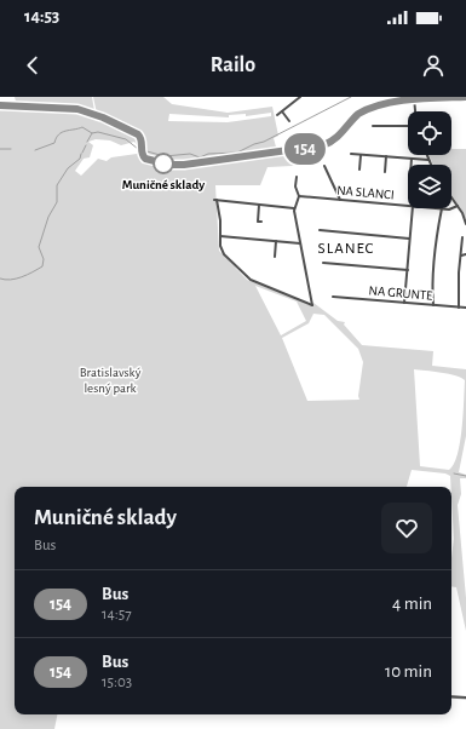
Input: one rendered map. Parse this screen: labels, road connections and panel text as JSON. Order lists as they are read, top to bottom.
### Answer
{
  "streets": {
    "street": ["NA SLANCI", "NA GRUNTE"]
  },
  "districts": ["SLANEC"],
  "parks": ["Bratislavský lesný park"],
  "places": ["Muničné sklady"],
  "lines": ["bus line 154"],
  "page": {
    "status": "14:53",
    "header": "Railo",
    "on_map": "154",
    "heading": ["Muničné sklady", "Bus"],
    "list": [
      {
        "mark": "154",
        "name": "Bus",
        "note": "14:57",
        "value": "4 min"
      },
      {
        "mark": "154",
        "name": "Bus",
        "note": "15:03",
        "value": "10 min"
      }
    ]
  }
}
